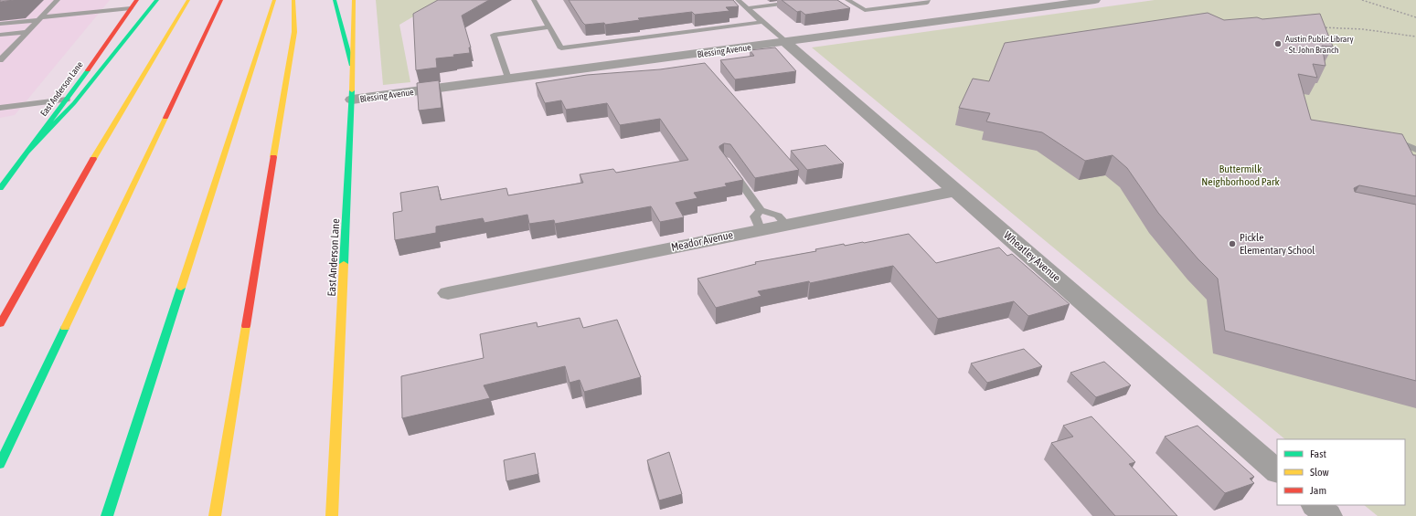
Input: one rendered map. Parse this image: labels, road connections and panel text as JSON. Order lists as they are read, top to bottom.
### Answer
{
  "streets": {
    "main road": ["East Anderson Lane"],
    "street": ["Blessing Avenue", "Meador Avenue", "Wheatley Avenue"]
  },
  "crossings": [
    ["Blessing Avenue", "East Anderson Lane"],
    ["Blessing Avenue", "Wheatley Avenue"],
    ["Meador Avenue", "Wheatley Avenue"]
  ],
  "parks": ["Buttermilk Neighborhood Park"],
  "places": ["Austin Public Library - St. John Branch", "Pickle Elementary School"],
  "legend": ["Fast", "Slow", "Jam"]
}
